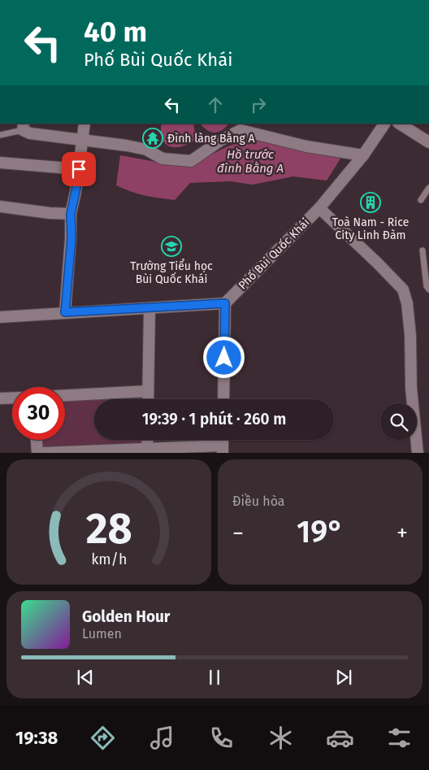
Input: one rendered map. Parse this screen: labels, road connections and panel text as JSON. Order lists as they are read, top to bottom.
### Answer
{
  "streets": {
    "street": ["Phố Bùi Quốc Khái"]
  },
  "water": ["Hồ trước đình Bằng A"],
  "places": {
    "temple": ["Đình làng Bằng A"],
    "building": ["Toà Nam - Rice City Linh Đàm"],
    "school or university": ["Trường Tiểu học Bùi Quốc Khái"]
  },
  "page": {
    "turn": ["40 m", "Phố Bùi Quốc Khái"],
    "limit": "30",
    "trip": "19:39 · 1 phút · 260 m",
    "tile": "Điều hòa",
    "heat": ["−", "19°", "+"],
    "song": ["Golden Hour", "Lumen"],
    "tabs": "19:38",
    "gauge": ["28", "km/h"]
  }
}
